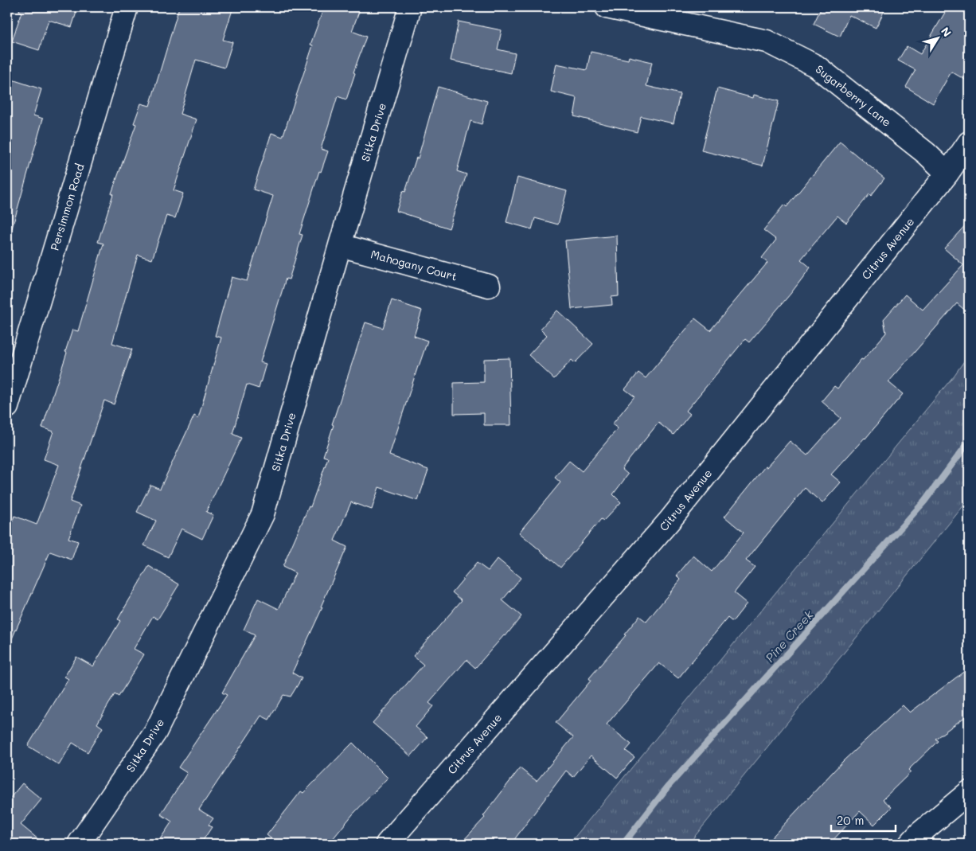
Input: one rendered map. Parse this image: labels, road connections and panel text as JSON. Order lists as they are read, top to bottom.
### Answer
{
  "streets": {
    "street": [
      "Sugarberry Lane",
      "Sitka Drive",
      "Persimmon Road",
      "Citrus Avenue",
      "Mahogany Court"
    ]
  },
  "crossings": [
    ["Sugarberry Lane", "Citrus Avenue"],
    ["Sitka Drive", "Mahogany Court"]
  ],
  "water": ["Pine Creek"],
  "scale_bar": "20 m",
  "north": "top right"
}
